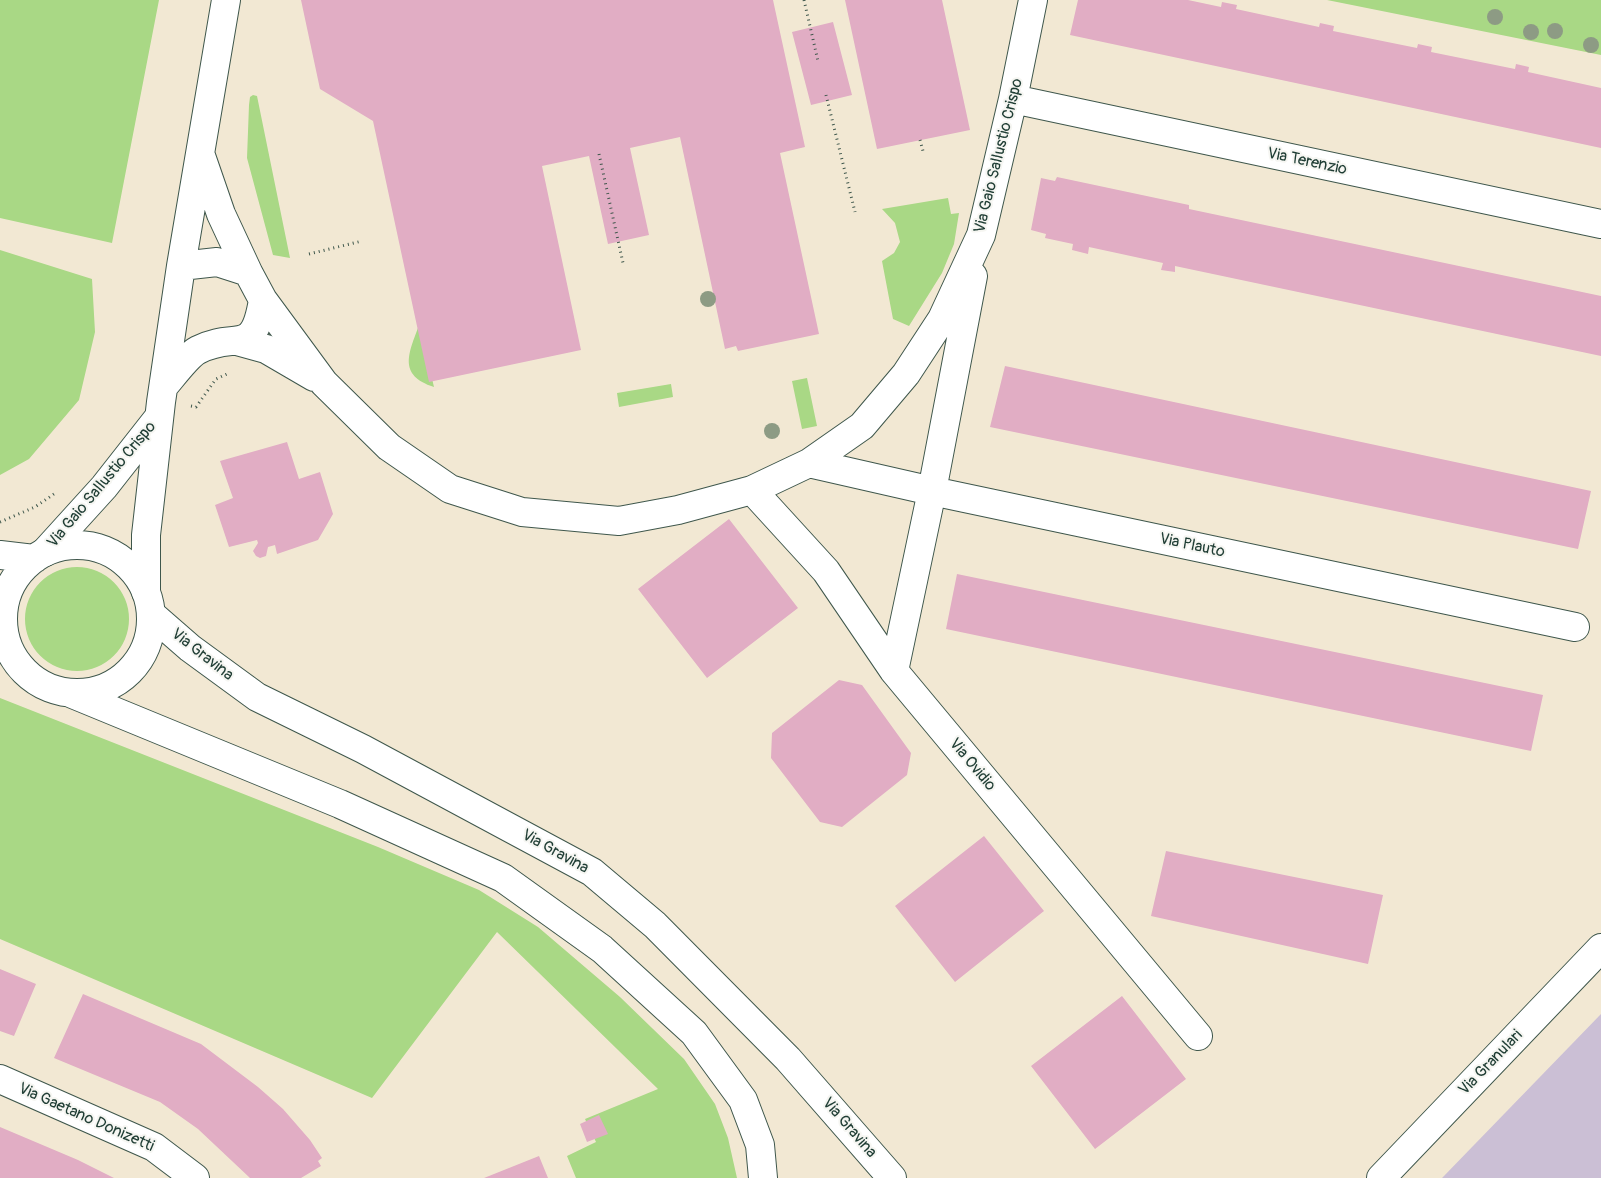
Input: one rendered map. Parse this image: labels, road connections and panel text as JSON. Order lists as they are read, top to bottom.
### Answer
{
  "streets": {
    "street": [
      "Via Gaio Sallustio Crispo",
      "Via Terenzio",
      "Via Plauto",
      "Via Gravina",
      "Via Ovidio",
      "Via Granulari",
      "Via Gaetano Donizetti"
    ]
  },
  "crossings": [
    ["Via Gaio Sallustio Crispo", "Via Terenzio"],
    ["Via Gaio Sallustio Crispo", "Via Plauto"],
    ["Via Gaio Sallustio Crispo", "Via Gravina"],
    ["Via Gaio Sallustio Crispo", "Via Ovidio"]
  ]
}
